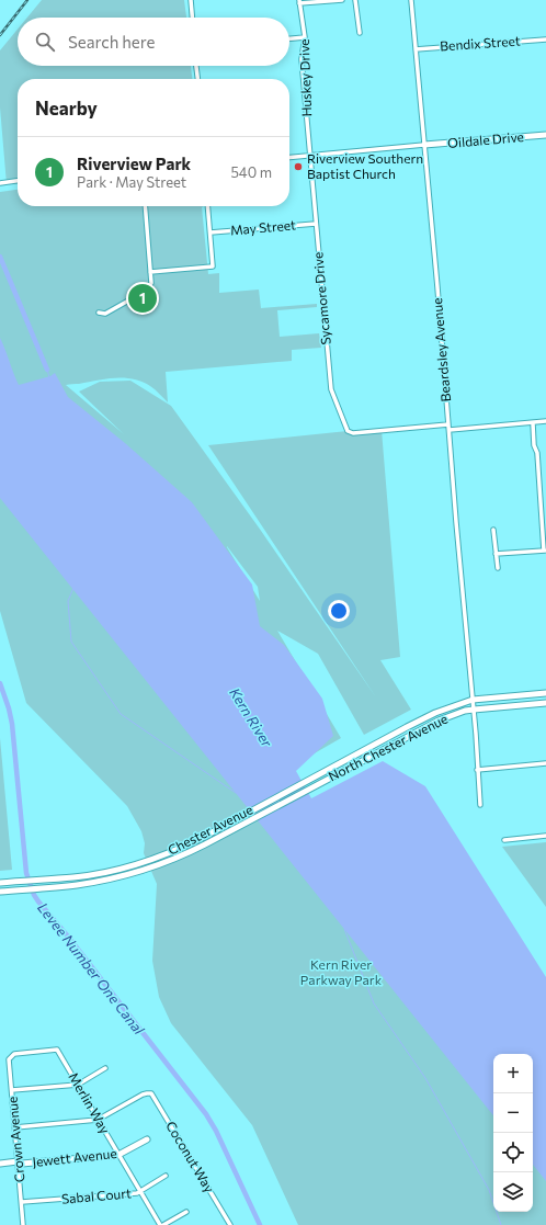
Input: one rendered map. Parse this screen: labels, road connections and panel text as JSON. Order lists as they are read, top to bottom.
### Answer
{
  "streets": {
    "main road": [
      "Oildale Drive",
      "North Chester Avenue",
      "Chester Avenue",
      "Jewett Avenue"
    ],
    "street": [
      "Bendix Street",
      "Huskey Drive",
      "May Street",
      "Sycamore Drive",
      "Beardsley Avenue",
      "Merlin Way",
      "Crown Avenue",
      "Coconut Way",
      "Sabal Court"
    ]
  },
  "crossings": [
    ["Bendix Street", "Beardsley Avenue"],
    ["Huskey Drive", "Sycamore Drive"],
    ["Oildale Drive", "Beardsley Avenue"],
    ["May Street", "Sycamore Drive"],
    ["Sycamore Drive", "Beardsley Avenue"],
    ["Beardsley Avenue", "North Chester Avenue"],
    ["North Chester Avenue", "Chester Avenue"],
    ["Merlin Way", "Crown Avenue"],
    ["Merlin Way", "Coconut Way"],
    ["Merlin Way", "Jewett Avenue"],
    ["Merlin Way", "Sabal Court"],
    ["Crown Avenue", "Jewett Avenue"],
    ["Crown Avenue", "Sabal Court"]
  ],
  "water": ["Kern River", "Levee Number One Canal"],
  "parks": ["Kern River Parkway Park"],
  "places": ["Riverview Southern Baptist Church"],
  "page": {
    "search": "Search here",
    "heading": "Nearby",
    "list": [
      {
        "mark": "1",
        "name": "Riverview Park",
        "note": "Park · May Street",
        "value": "540 m"
      }
    ],
    "pins": "1",
    "map_buttons": ["+", "−"]
  }
}
